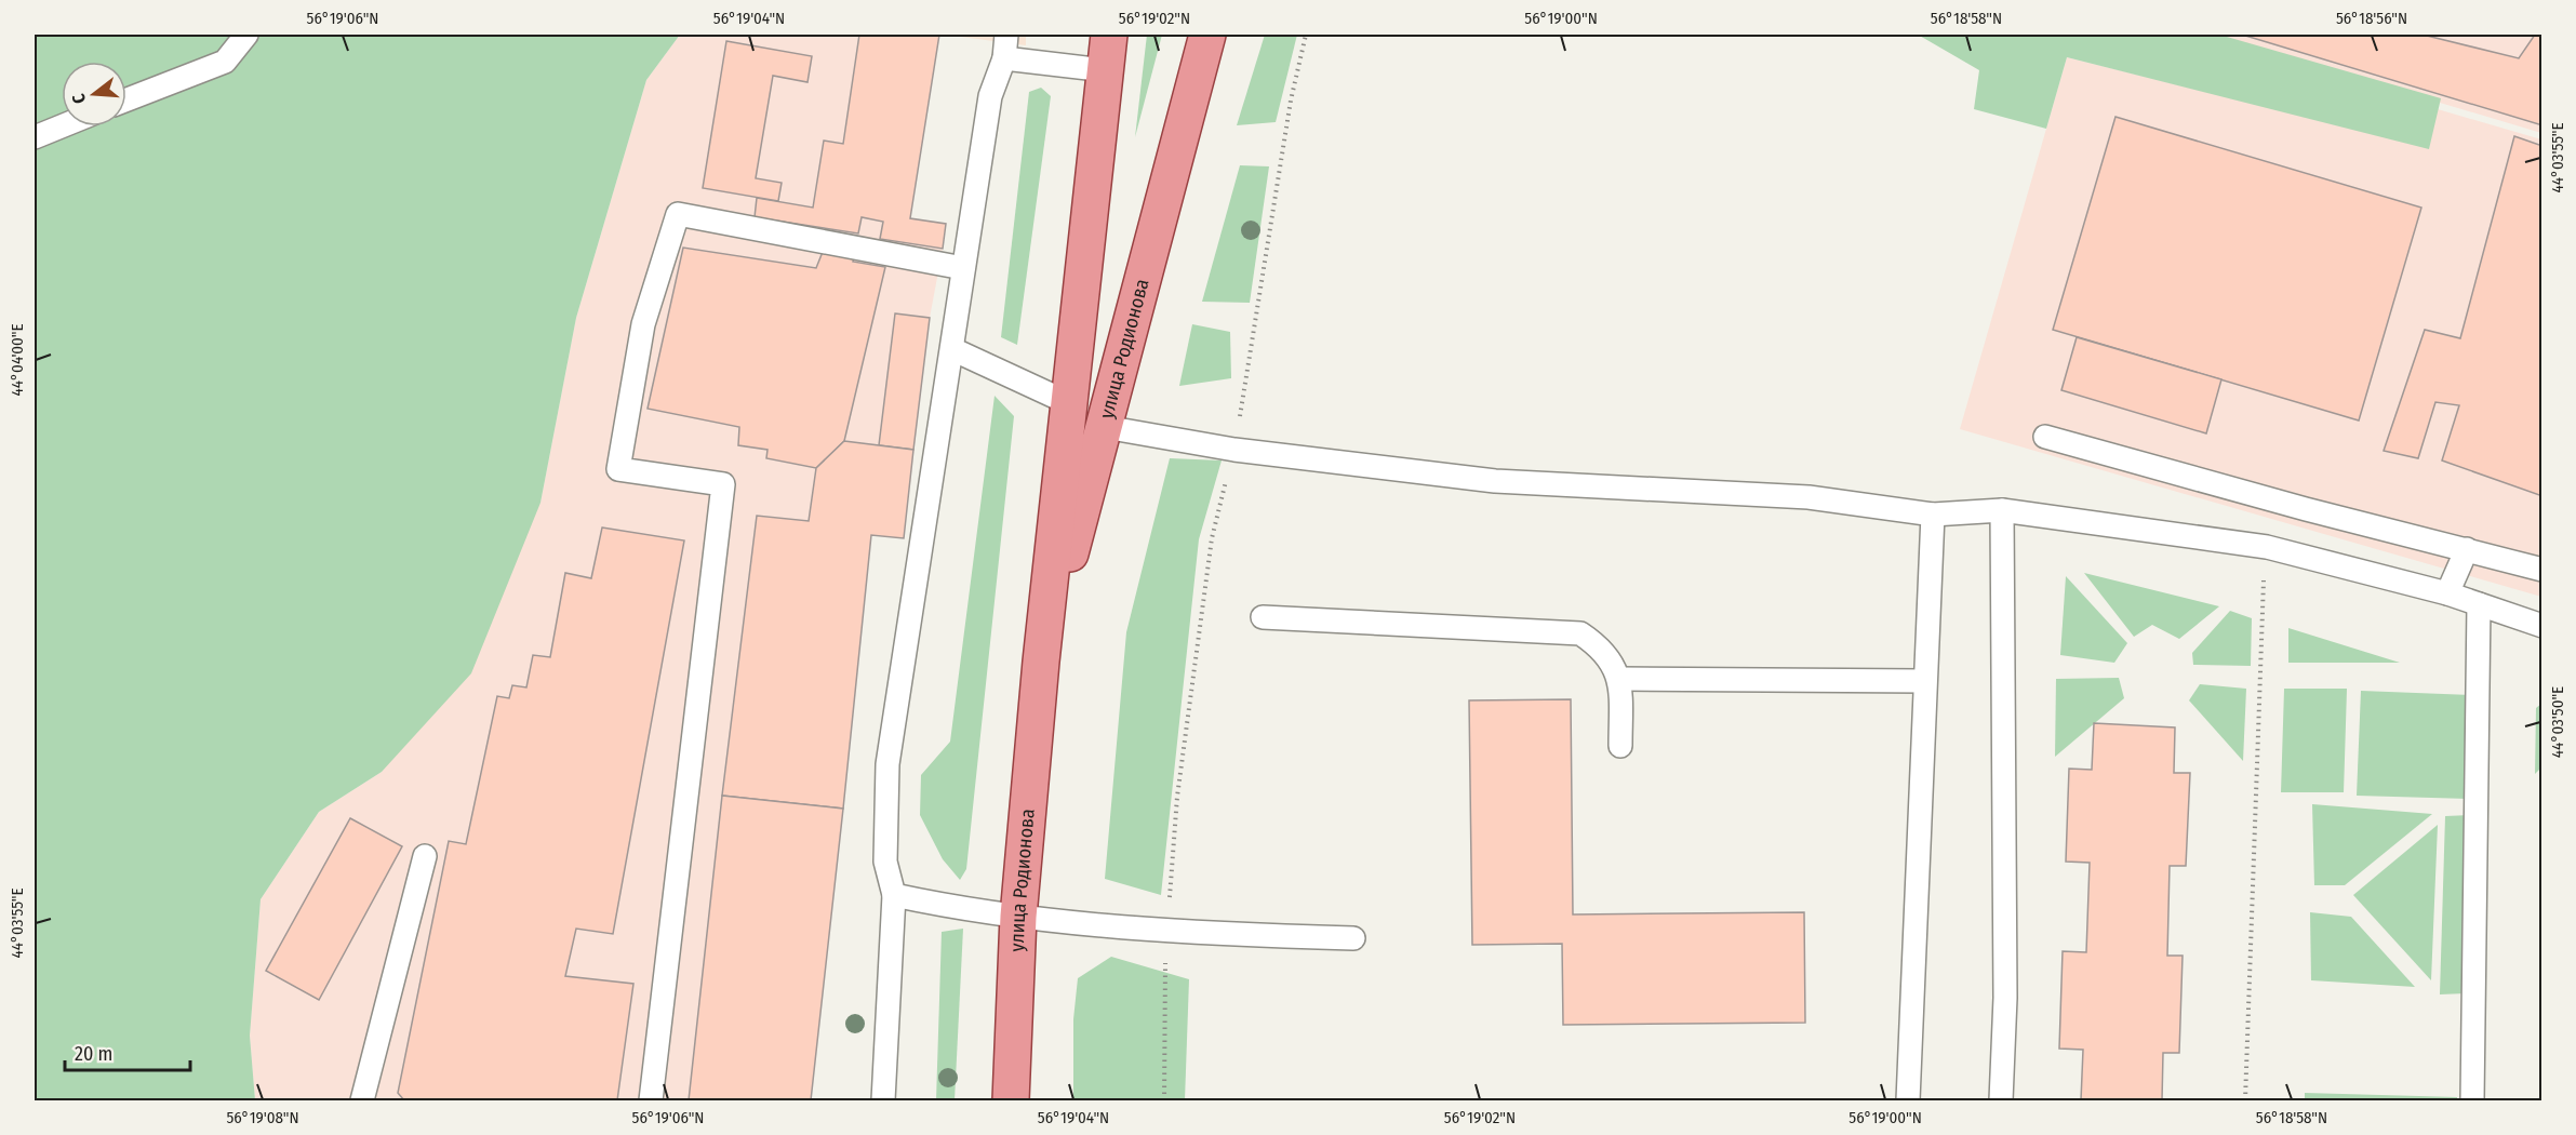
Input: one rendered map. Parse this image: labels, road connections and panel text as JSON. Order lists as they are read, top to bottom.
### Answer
{
  "streets": {
    "main road": ["улица Родионова"]
  },
  "scale_bar": "20 m",
  "north": "left",
  "coordinates": [
    "56°19'06\"N",
    "56°19'04\"N",
    "56°19'02\"N",
    "56°19'00\"N",
    "56°18'58\"N",
    "56°18'56\"N",
    "44°03'55\"E",
    "44°04'00\"E",
    "44°03'50\"E",
    "56°19'08\"N"
  ]
}
